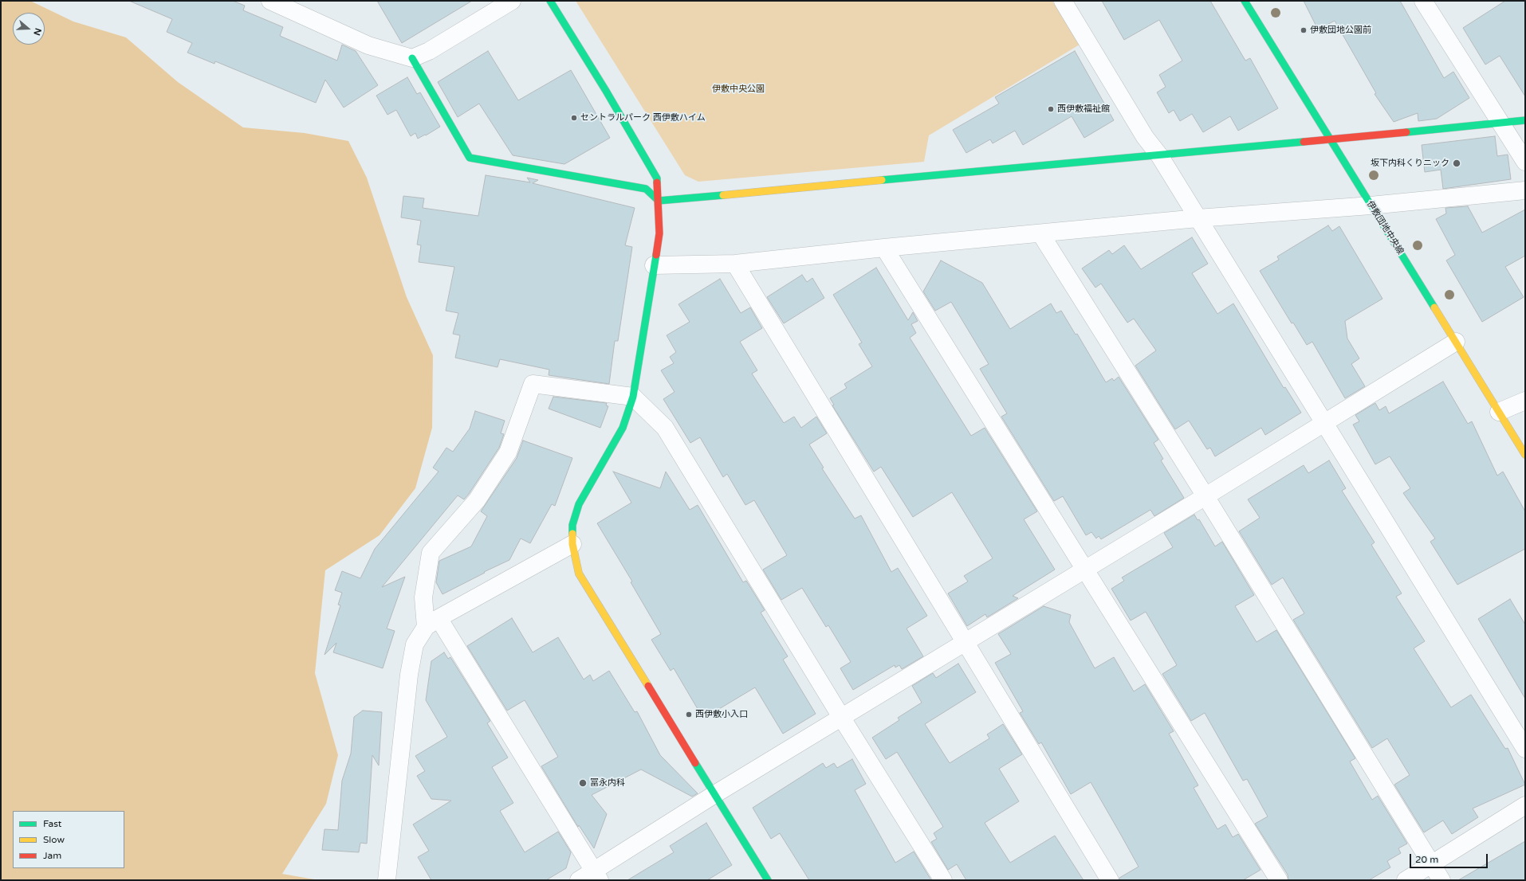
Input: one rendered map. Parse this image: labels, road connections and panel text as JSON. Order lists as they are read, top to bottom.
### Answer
{
  "streets": {
    "street": ["伊敷団地中央線"]
  },
  "parks": ["伊敷中央公園"],
  "places": [
    "伊敷団地公園前",
    "西伊敷福祉館",
    "セントラルパーク 西伊敷ハイム",
    "坂下内科くりニック",
    "西伊敷小入口",
    "冨永内科"
  ],
  "legend": ["Fast", "Slow", "Jam"],
  "scale_bar": "20 m",
  "north": "right"
}
